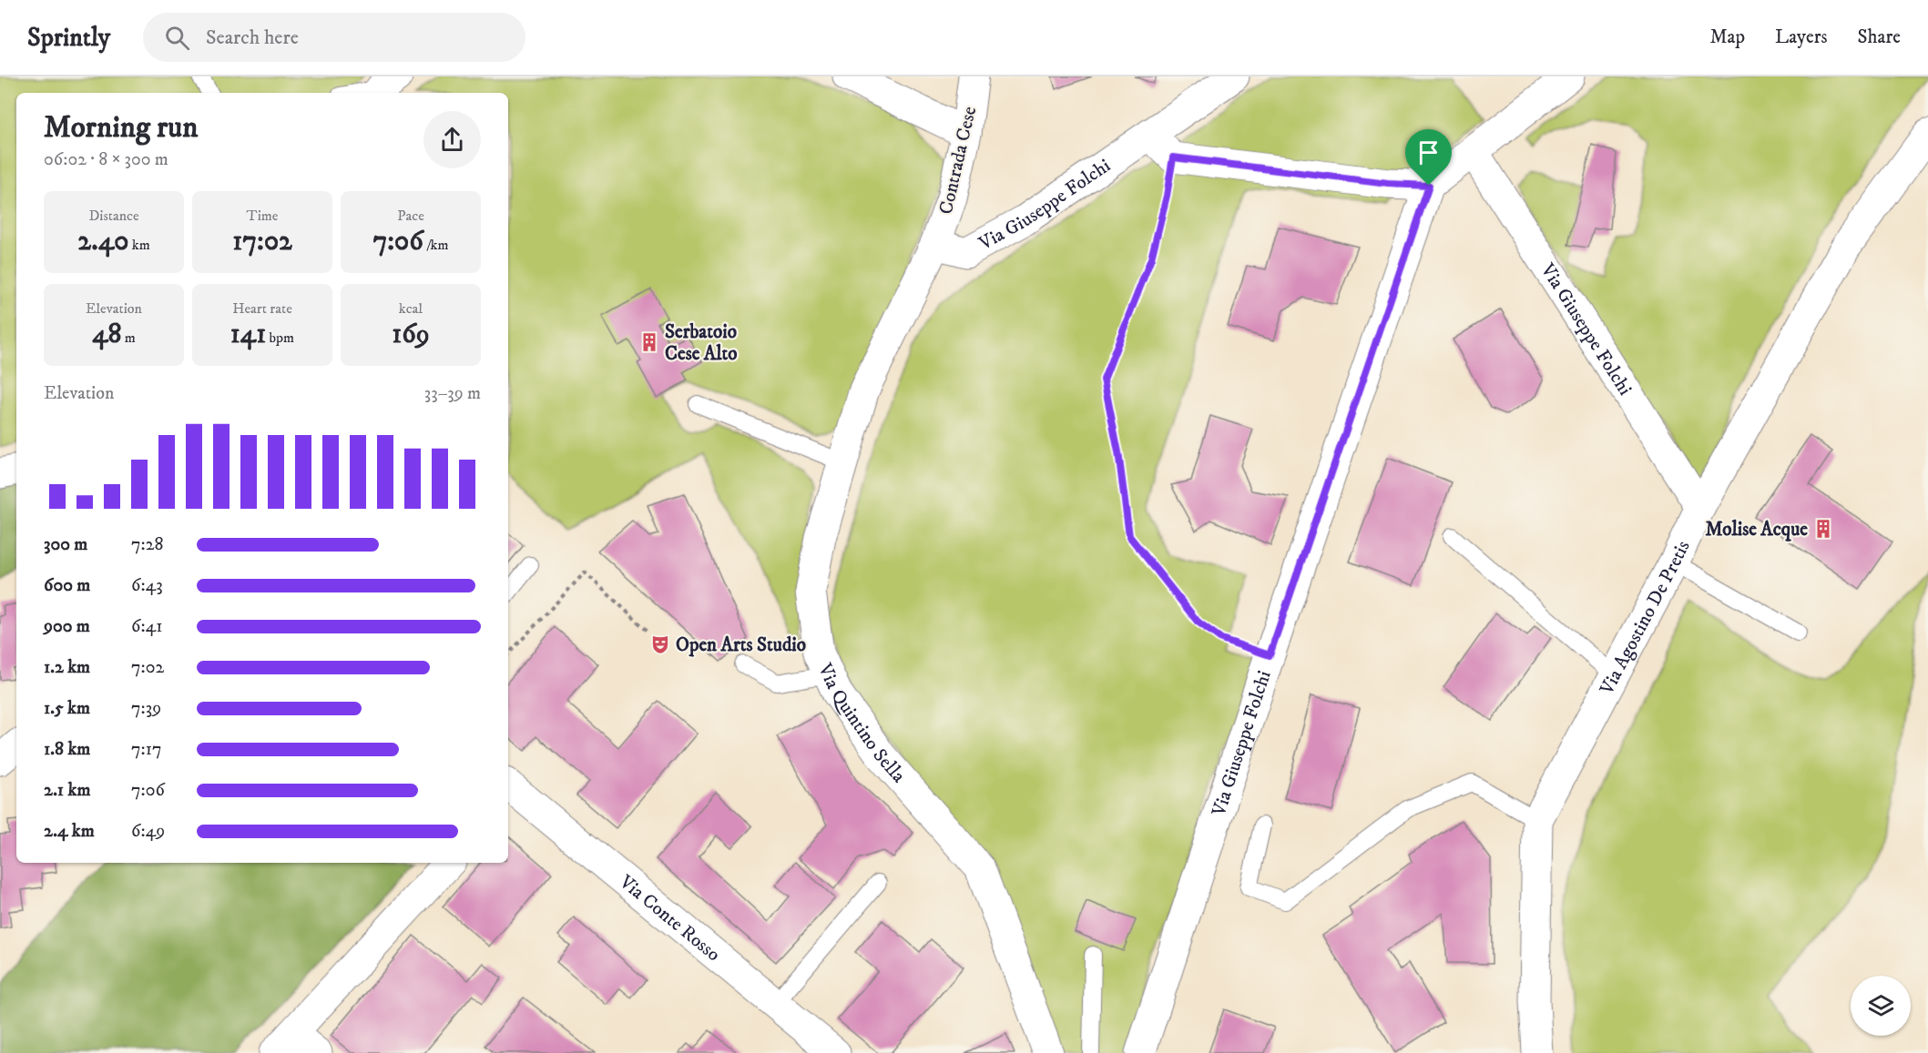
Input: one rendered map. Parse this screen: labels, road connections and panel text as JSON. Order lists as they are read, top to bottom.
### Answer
{
  "streets": {
    "street": [
      "Contrada Cese",
      "Via Giuseppe Folchi",
      "Via Agostino De Pretis",
      "Via Quintino Sella",
      "Via Conte Rosso"
    ]
  },
  "crossings": [
    ["Contrada Cese", "Via Giuseppe Folchi"],
    ["Contrada Cese", "Via Quintino Sella"],
    ["Via Giuseppe Folchi", "Via Agostino De Pretis"],
    ["Via Giuseppe Folchi", "Via Quintino Sella"]
  ],
  "places": {
    "building": ["Serbatoio Cese Alto", "Molise Acque"],
    "theatre": ["Open Arts Studio"]
  },
  "page": {
    "header": "Sprintly",
    "search": "Search here",
    "nav": ["Map", "Layers", "Share"],
    "heading": ["Morning run", "06:02 · 8 × 300 m"],
    "stats": [
      ["Distance", "2.40 km"],
      ["Time", "17:02"],
      ["Pace", "7:06 /km"],
      ["Elevation", "48 m"],
      ["Heart rate", "141 bpm"],
      ["kcal", "169"]
    ],
    "chart": ["Elevation", "33–39 m"],
    "list": [
      {
        "name": "300 m",
        "note": "7:28"
      },
      {
        "name": "600 m",
        "note": "6:43"
      },
      {
        "name": "900 m",
        "note": "6:41"
      },
      {
        "name": "1.2 km",
        "note": "7:02"
      },
      {
        "name": "1.5 km",
        "note": "7:39"
      },
      {
        "name": "1.8 km",
        "note": "7:17"
      },
      {
        "name": "2.1 km",
        "note": "7:06"
      },
      {
        "name": "2.4 km",
        "note": "6:49"
      }
    ]
  }
}
